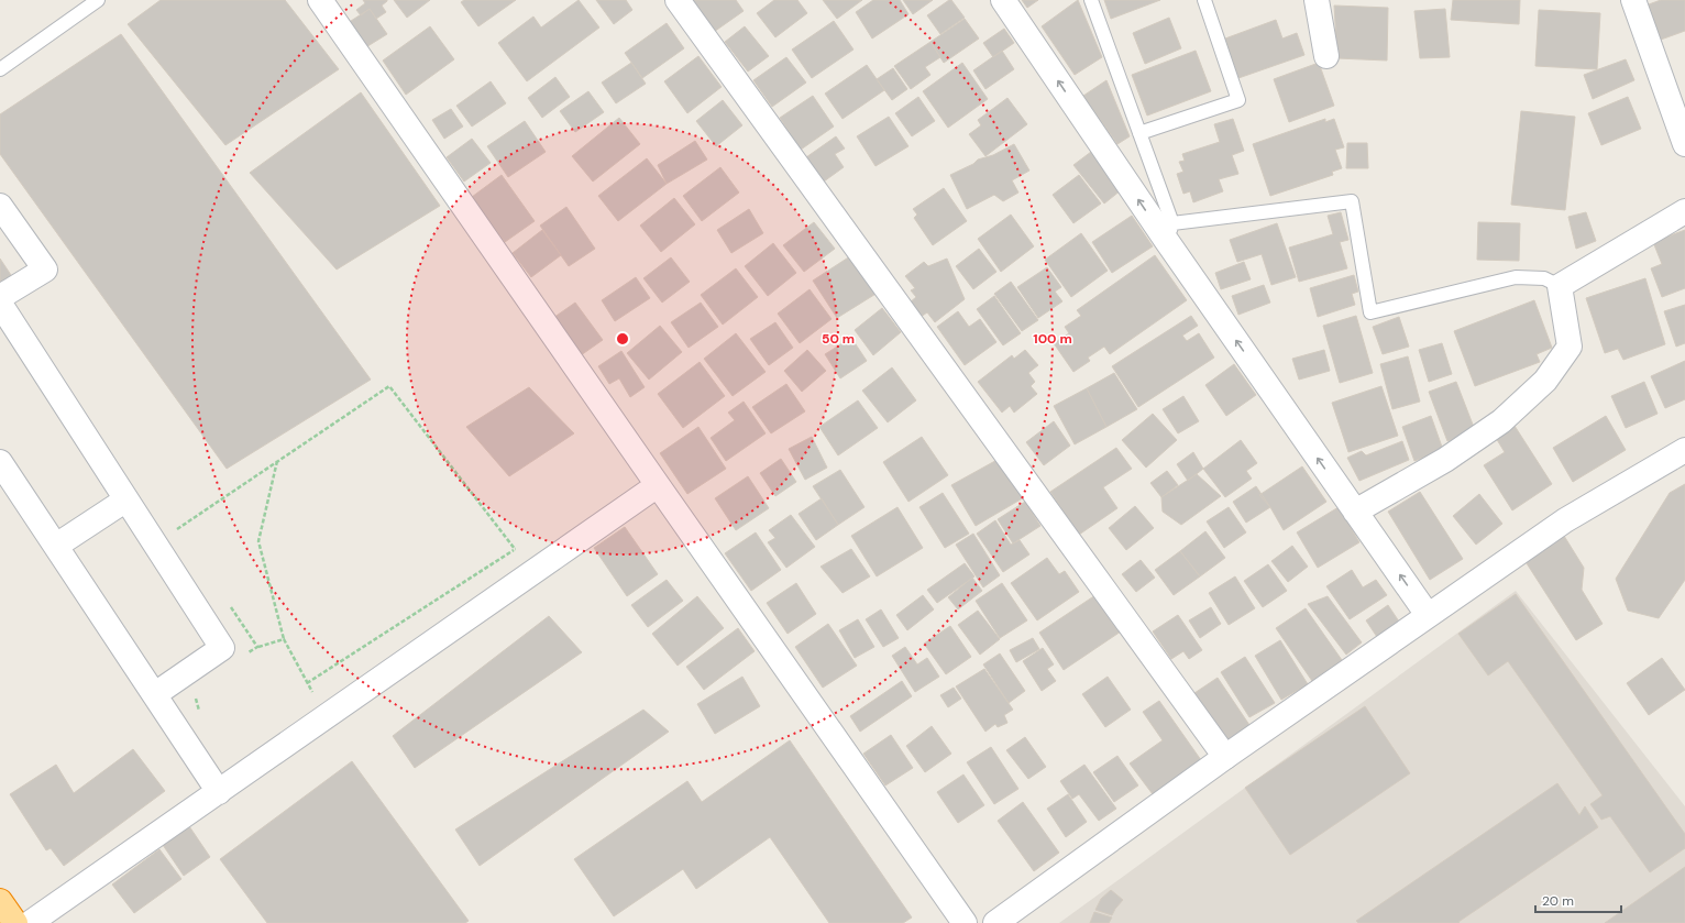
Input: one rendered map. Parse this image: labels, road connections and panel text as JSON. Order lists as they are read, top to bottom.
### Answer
{
  "scale_bar": "20 m",
  "rings": ["50 m", "100 m"]
}
